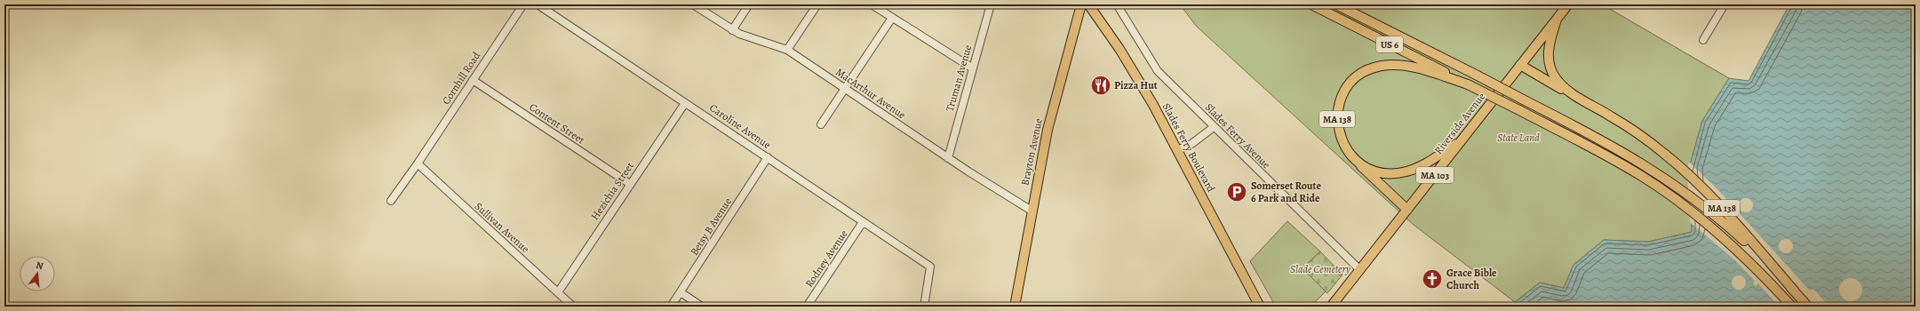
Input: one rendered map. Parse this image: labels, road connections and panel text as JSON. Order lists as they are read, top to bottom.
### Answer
{
  "streets": {
    "main road": [
      "US 6",
      "MA 138",
      "Riverside Avenue",
      "Slades Ferry Boulevard",
      "Brayton Avenue",
      "MA 103"
    ],
    "street": [
      "Cornhill Road",
      "Truman Avenue",
      "MacArthur Avenue",
      "Content Street",
      "Caroline Avenue",
      "Slades Ferry Avenue",
      "Hezichia Street",
      "Betsy B Avenue",
      "Sullivan Avenue",
      "Rodney Avenue"
    ]
  },
  "crossings": [
    ["US 6", "MA 138"],
    ["Cornhill Road", "Content Street"],
    ["Cornhill Road", "Sullivan Avenue"],
    ["Truman Avenue", "MacArthur Avenue"],
    ["MacArthur Avenue", "Brayton Avenue"],
    ["MA 138", "Riverside Avenue"],
    ["Content Street", "Hezichia Street"],
    ["Riverside Avenue", "Slades Ferry Avenue"],
    ["Caroline Avenue", "Hezichia Street"],
    ["Caroline Avenue", "Betsy B Avenue"],
    ["Caroline Avenue", "Rodney Avenue"],
    ["Hezichia Street", "Sullivan Avenue"]
  ],
  "parks": ["State Land", "Slade Cemetery"],
  "places": {
    "restaurant": ["Pizza Hut"],
    "parking": ["Somerset Route 6 Park and Ride"],
    "church": ["Grace Bible Church"]
  },
  "north": "top"
}
